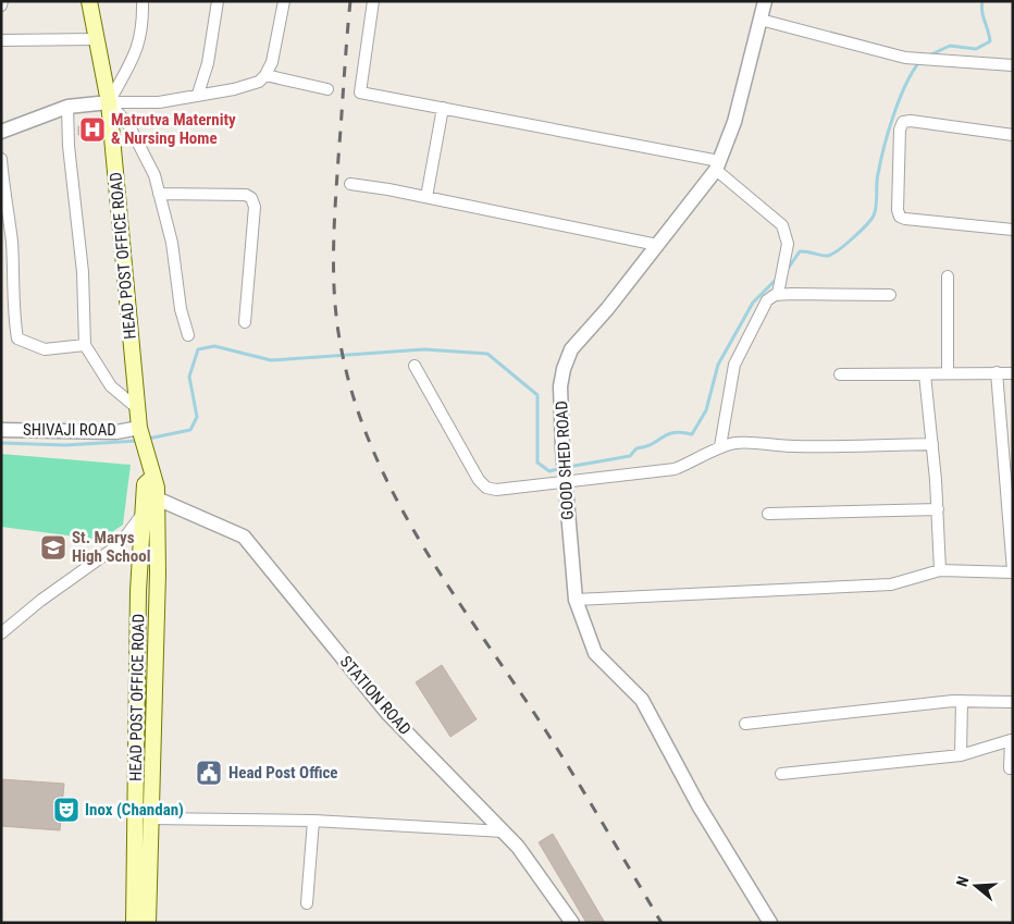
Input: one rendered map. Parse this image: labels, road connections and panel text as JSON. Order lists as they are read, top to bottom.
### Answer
{
  "streets": {
    "main road": ["HEAD POST OFFICE ROAD"],
    "street": ["SHIVAJI ROAD", "GOOD SHED ROAD", "STATION ROAD"]
  },
  "crossings": [
    ["HEAD POST OFFICE ROAD", "SHIVAJI ROAD"],
    ["HEAD POST OFFICE ROAD", "STATION ROAD"]
  ],
  "places": {
    "hospital": ["Matrutva Maternity & Nursing Home"],
    "school or university": ["St. Marys High School"],
    "public building": ["Head Post Office"],
    "theatre": ["Inox (Chandan)"]
  },
  "north": "left"
}
